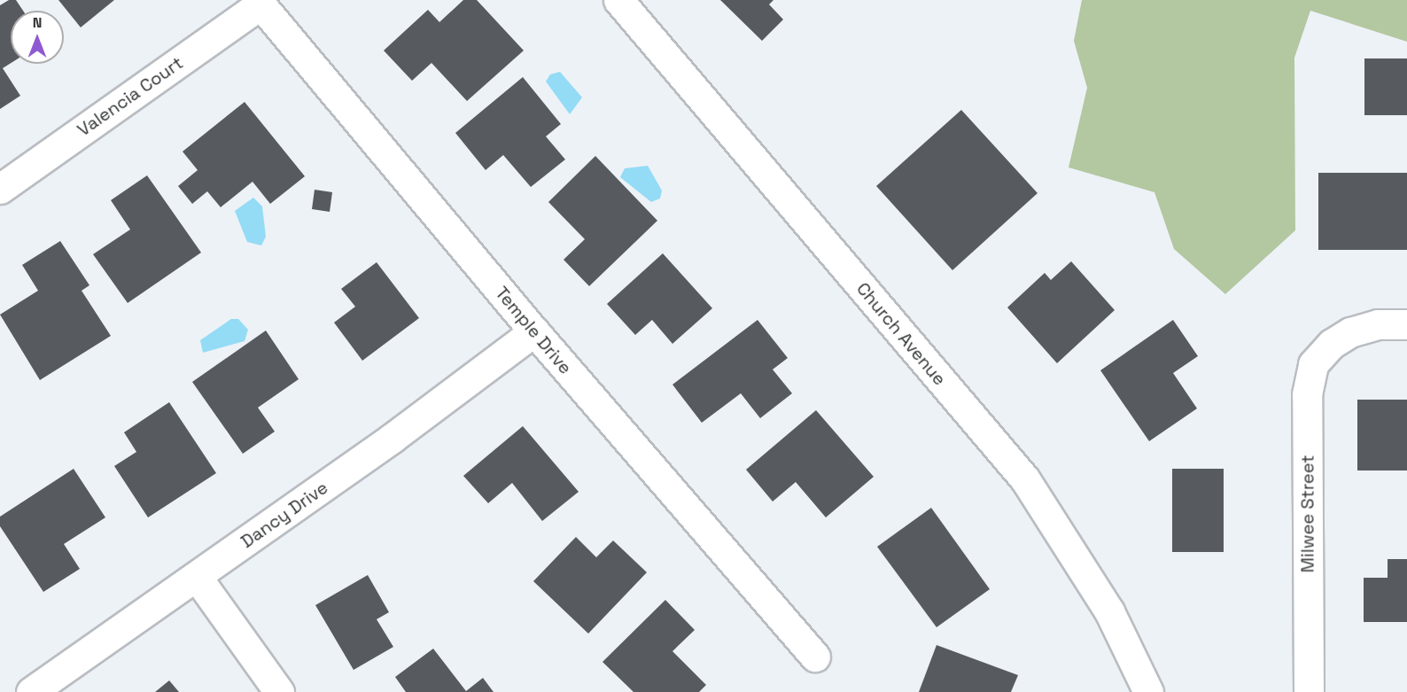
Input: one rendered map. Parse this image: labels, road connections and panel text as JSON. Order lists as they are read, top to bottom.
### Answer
{
  "streets": {
    "street": [
      "Valencia Court",
      "Temple Drive",
      "Church Avenue",
      "Milwee Street",
      "Dancy Drive"
    ]
  },
  "crossings": [
    ["Valencia Court", "Temple Drive"],
    ["Temple Drive", "Dancy Drive"]
  ],
  "north": "top"
}
